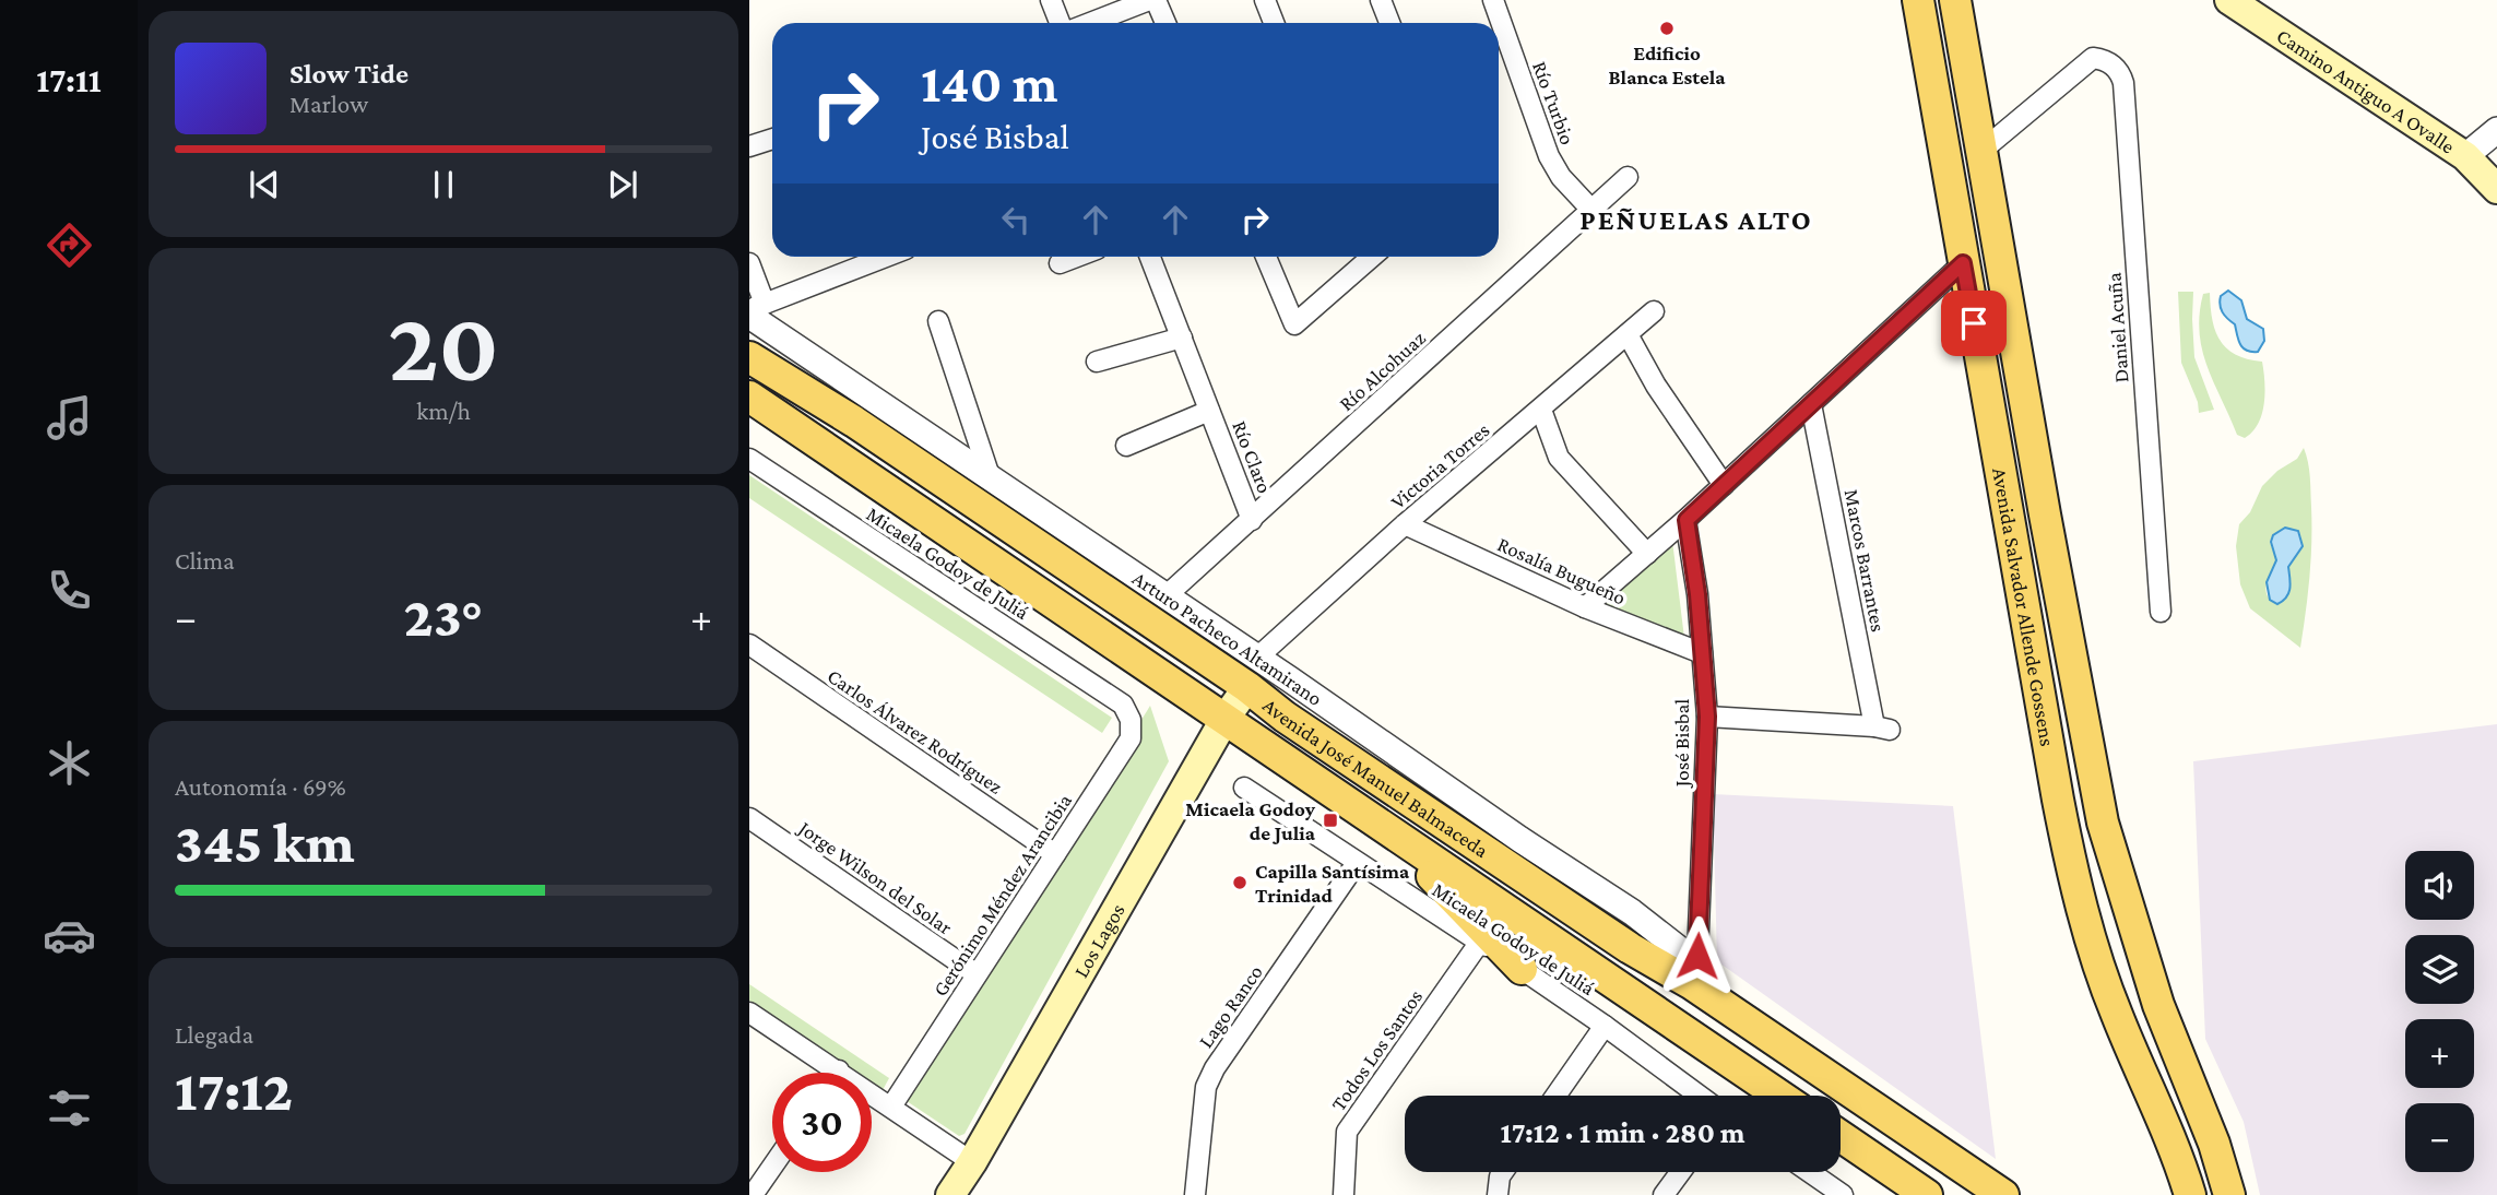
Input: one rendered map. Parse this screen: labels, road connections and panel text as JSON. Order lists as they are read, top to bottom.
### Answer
{
  "streets": {
    "main road": [
      "Camino Antiguo A Ovalle",
      "Avenida Salvador Allende Gossens",
      "Avenida José Manuel Balmaceda",
      "Los Lagos"
    ],
    "street": [
      "Río Turbio",
      "Daniel Acuña",
      "Río Alcohuaz",
      "Río Claro",
      "Victoria Torres",
      "Marcos Barrantes",
      "Micaela Godoy de Juliá",
      "Rosalía Bugueño",
      "Arturo Pacheco Altamirano",
      "Carlos Álvarez Rodríguez",
      "José Bisbal",
      "Jorge Wilson del Solar",
      "Gerónimo Méndez Arancibia",
      "Lago Ranco",
      "Todos Los Santos"
    ]
  },
  "crossings": [
    ["Río Turbio", "Río Alcohuaz"],
    ["Daniel Acuña", "Avenida Salvador Allende Gossens"],
    ["Río Alcohuaz", "Río Claro"],
    ["Río Alcohuaz", "Arturo Pacheco Altamirano"],
    ["Victoria Torres", "Rosalía Bugueño"],
    ["Victoria Torres", "Arturo Pacheco Altamirano"],
    ["Marcos Barrantes", "José Bisbal"],
    ["Micaela Godoy de Juliá", "Gerónimo Méndez Arancibia"],
    ["Micaela Godoy de Juliá", "Lago Ranco"],
    ["Micaela Godoy de Juliá", "Todos Los Santos"],
    ["Rosalía Bugueño", "José Bisbal"],
    ["Arturo Pacheco Altamirano", "José Bisbal"],
    ["Arturo Pacheco Altamirano", "Avenida José Manuel Balmaceda"],
    ["Carlos Álvarez Rodríguez", "Gerónimo Méndez Arancibia"],
    ["José Bisbal", "Avenida José Manuel Balmaceda"],
    ["Avenida José Manuel Balmaceda", "Los Lagos"],
    ["Jorge Wilson del Solar", "Gerónimo Méndez Arancibia"]
  ],
  "districts": ["PEÑUELAS ALTO"],
  "places": {
    "other": ["Edificio Blanca Estela", "Capilla Santísima Trinidad"],
    "transit": ["Micaela Godoy de Julia"]
  },
  "page": {
    "tabs": "17:11",
    "turn": ["140 m", "José Bisbal"],
    "song": ["Slow Tide", "Marlow"],
    "tile": [
      ["20", "km/h"],
      "Clima",
      ["Autonomía · 69%", "345 km"],
      ["Llegada", "17:12"]
    ],
    "heat": ["−", "23°", "+"],
    "map_buttons": ["+", "−"],
    "limit": "30",
    "trip": "17:12 · 1 min · 280 m"
  }
}
